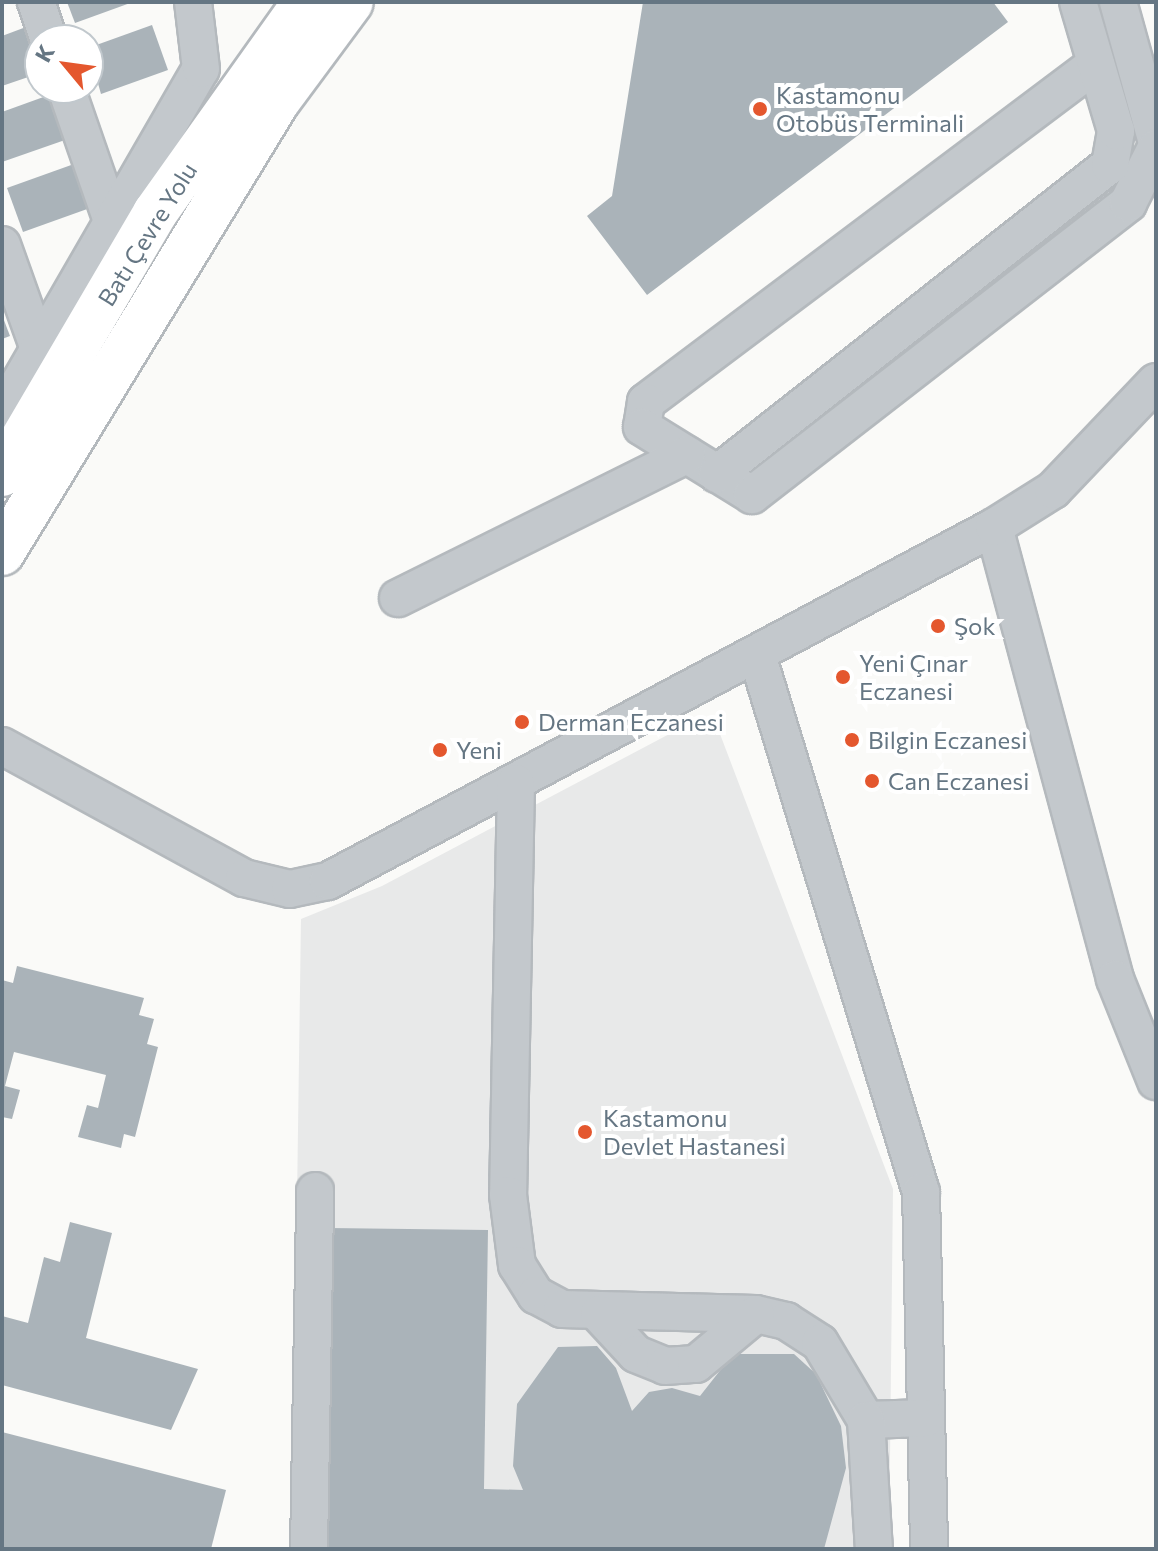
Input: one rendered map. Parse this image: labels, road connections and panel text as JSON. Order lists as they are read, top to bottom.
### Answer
{
  "streets": {
    "highway": ["Batı Çevre Yolu"]
  },
  "places": [
    "Kastamonu Otobüs Terminali",
    "Şok",
    "Yeni Çınar Eczanesi",
    "Derman Eczanesi",
    "Bilgin Eczanesi",
    "Yeni",
    "Can Eczanesi",
    "Kastamonu Devlet Hastanesi"
  ],
  "north": "top left"
}
